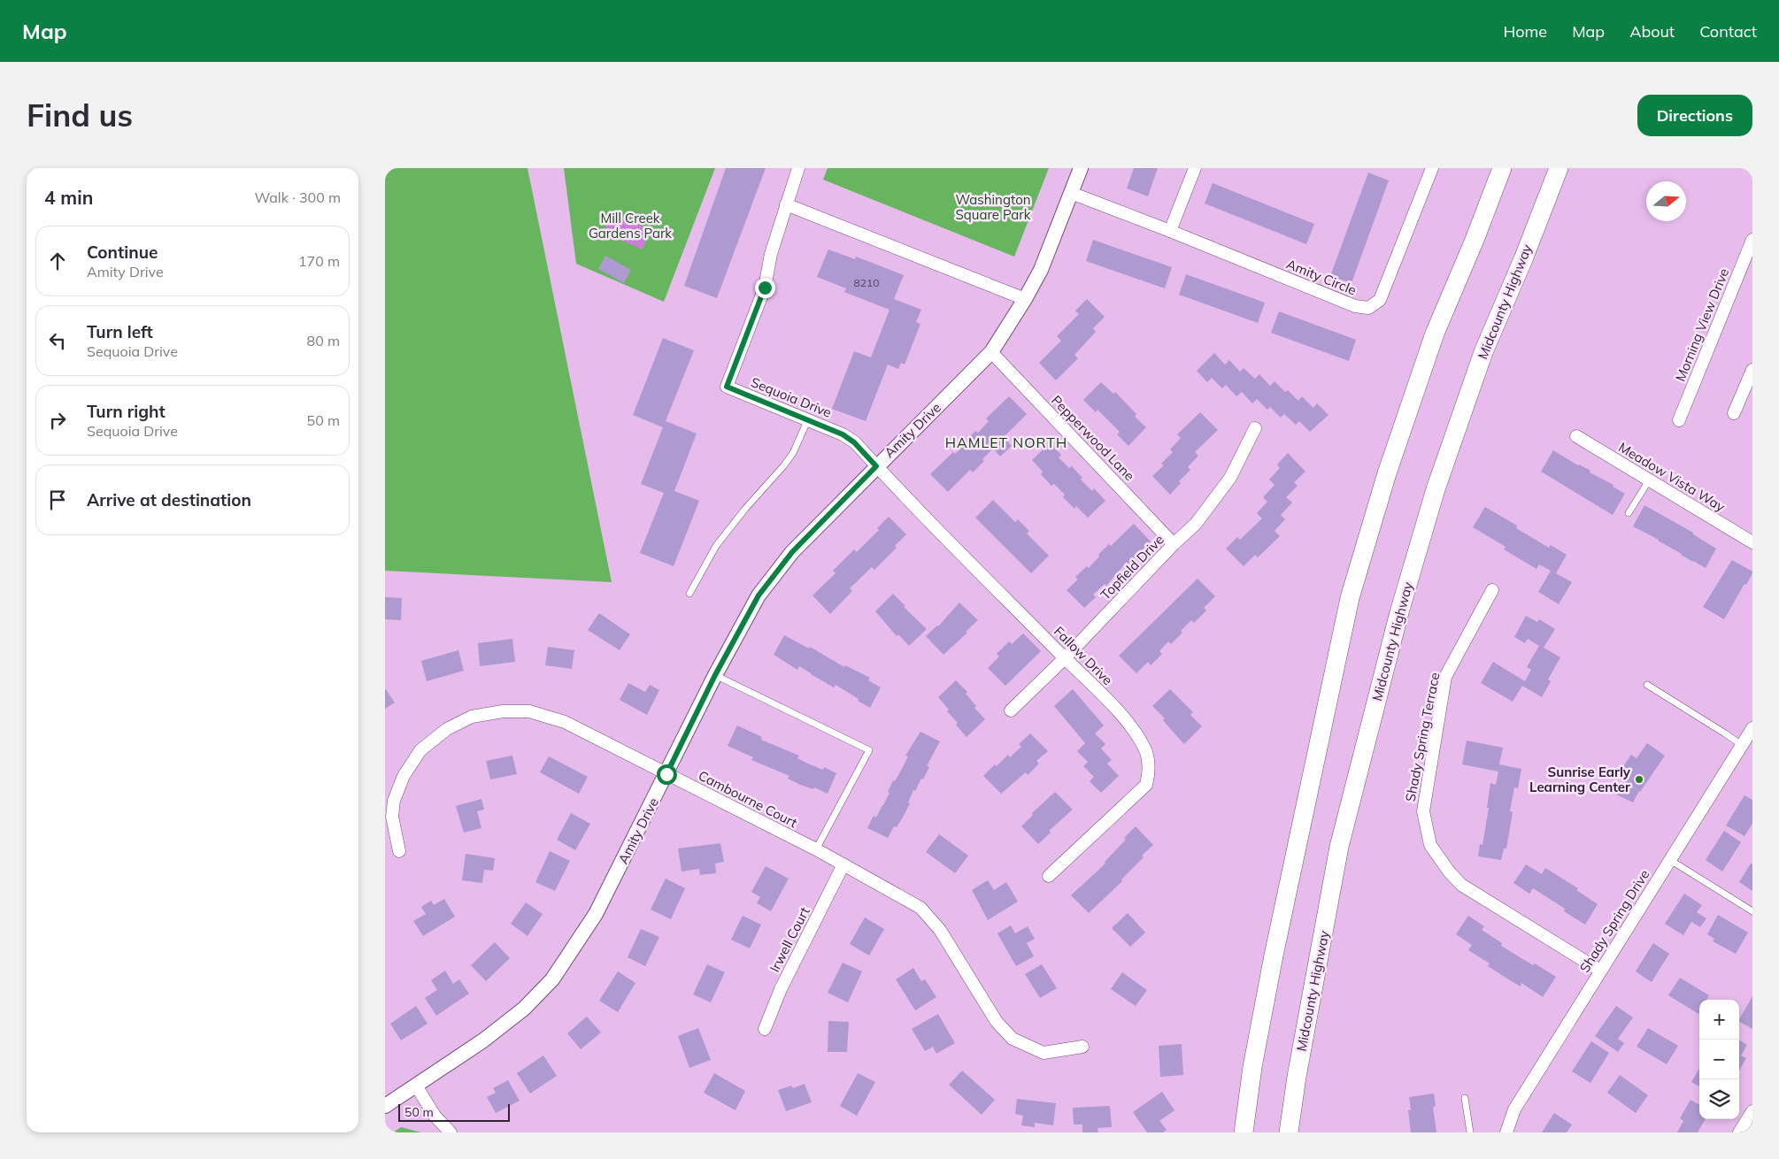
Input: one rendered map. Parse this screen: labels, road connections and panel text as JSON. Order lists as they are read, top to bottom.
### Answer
{
  "streets": {
    "main road": ["Midcounty Highway"],
    "street": [
      "Amity Circle",
      "Morning View Drive",
      "Sequoia Drive",
      "Amity Drive",
      "Pepperwood Lane",
      "Meadow Vista Way",
      "Topfield Drive",
      "Fallow Drive",
      "Shady Spring Terrace",
      "Cambourne Court",
      "Shady Spring Drive",
      "Irwell Court"
    ]
  },
  "crossings": [
    ["Amity Circle", "Amity Drive"],
    ["Sequoia Drive", "Amity Drive"],
    ["Sequoia Drive", "Fallow Drive"],
    ["Amity Drive", "Pepperwood Lane"],
    ["Amity Drive", "Fallow Drive"],
    ["Amity Drive", "Cambourne Court"],
    ["Pepperwood Lane", "Topfield Drive"],
    ["Topfield Drive", "Fallow Drive"],
    ["Shady Spring Terrace", "Shady Spring Drive"],
    ["Cambourne Court", "Irwell Court"]
  ],
  "districts": ["HAMLET NORTH"],
  "parks": ["Washington Square Park", "Mill Creek Gardens Park"],
  "places": ["Sunrise Early Learning Center"],
  "house_numbers": ["8210"],
  "scale_bar": "50 m",
  "north": "right",
  "page": {
    "header": "Map",
    "nav": [
      "Home",
      "Map",
      "About",
      "Contact"
    ],
    "buttons": "Directions",
    "title": "Find us",
    "heading": ["4 min", "Walk · 300 m"],
    "list": [
      ["Continue", "Amity Drive", "170 m"],
      ["Turn left", "Sequoia Drive", "80 m"],
      ["Turn right", "Sequoia Drive", "50 m"],
      "Arrive at destination"
    ],
    "map_buttons": ["+", "−"],
    "scale": "50 m"
  }
}
